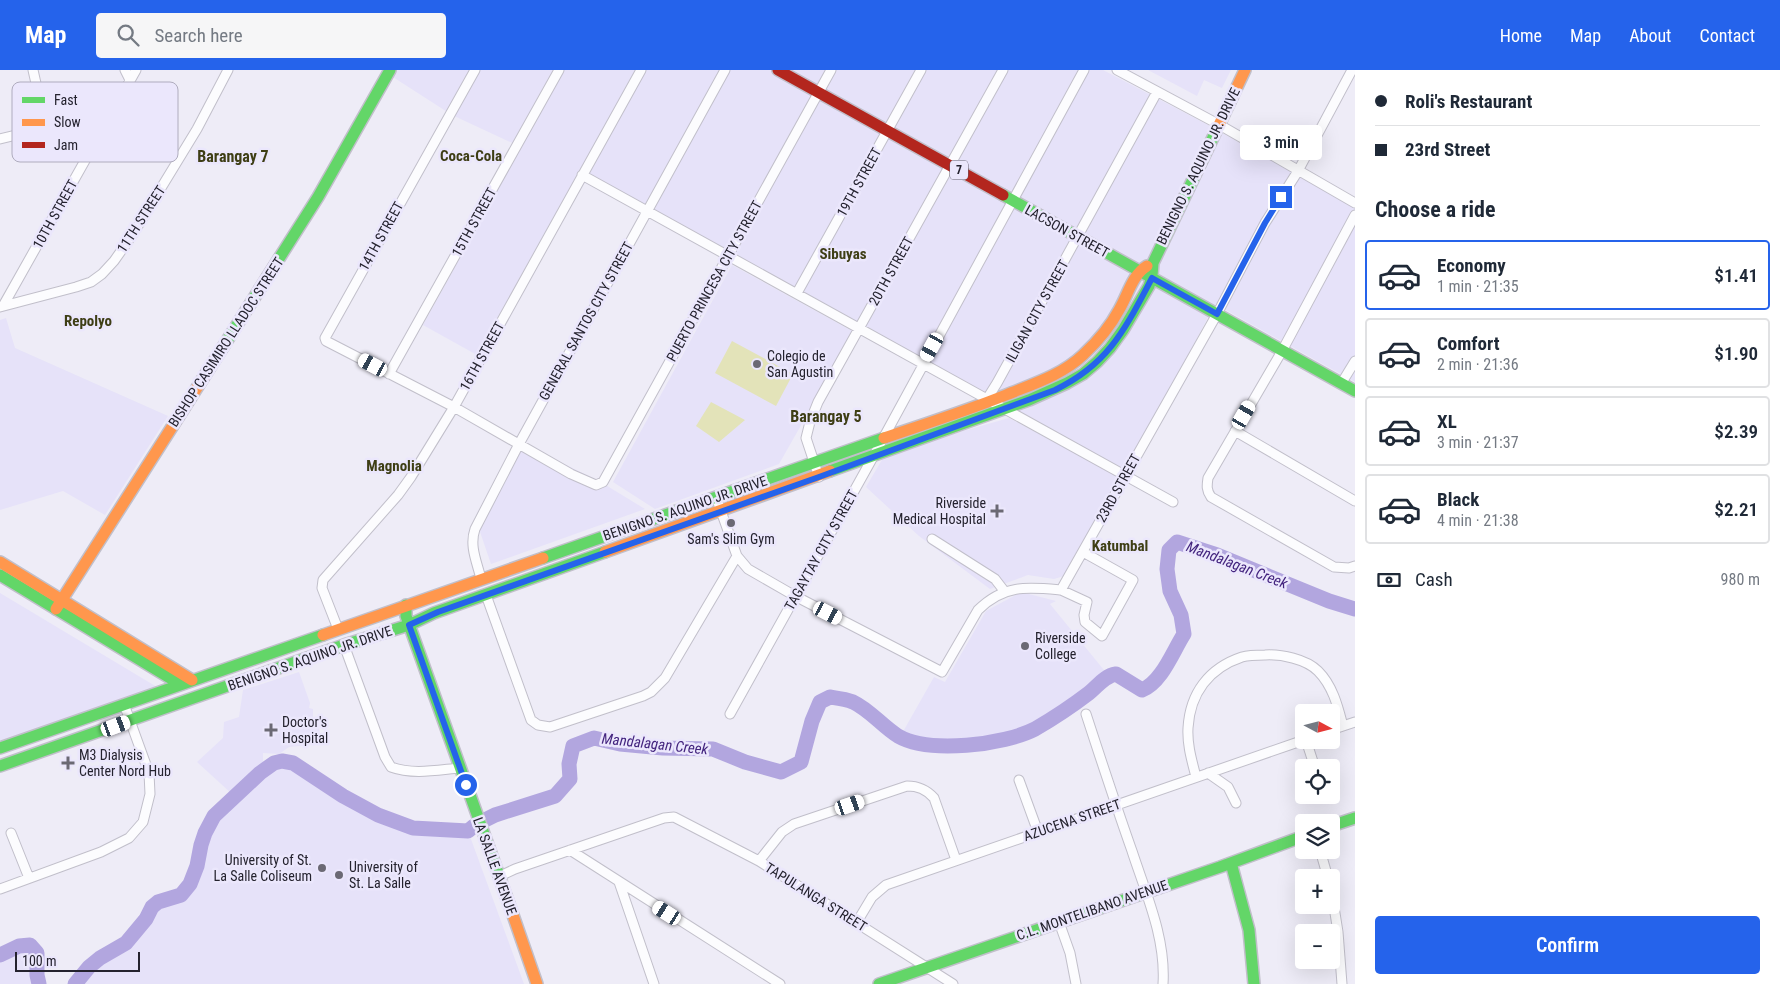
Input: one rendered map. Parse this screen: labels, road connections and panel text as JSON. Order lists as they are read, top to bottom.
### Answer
{
  "streets": {
    "main road": [
      "BENIGNO S. AQUINO JR. DRIVE",
      "7",
      "LACSON STREET",
      "BISHOP CASIMIRO LLADOC STREET",
      "LA SALLE AVENUE",
      "C.L. MONTELIBANO AVENUE"
    ],
    "street": [
      "19TH STREET",
      "10TH STREET",
      "11TH STREET",
      "15TH STREET",
      "14TH STREET",
      "20TH STREET",
      "PUERTO PRINCESA CITY STREET",
      "ILIGAN CITY STREET",
      "GENERAL SANTOS CITY STREET",
      "16TH STREET",
      "23RD STREET",
      "TAGAYTAY CITY STREET",
      "AZUCENA STREET",
      "TAPULANGA STREET"
    ]
  },
  "crossings": [
    ["BENIGNO S. AQUINO JR. DRIVE", "LACSON STREET"],
    ["BENIGNO S. AQUINO JR. DRIVE", "20TH STREET"],
    ["BENIGNO S. AQUINO JR. DRIVE", "ILIGAN CITY STREET"],
    ["BENIGNO S. AQUINO JR. DRIVE", "GENERAL SANTOS CITY STREET"],
    ["BENIGNO S. AQUINO JR. DRIVE", "16TH STREET"],
    ["BENIGNO S. AQUINO JR. DRIVE", "TAGAYTAY CITY STREET"],
    ["BENIGNO S. AQUINO JR. DRIVE", "LA SALLE AVENUE"],
    ["19TH STREET", "LACSON STREET"],
    ["10TH STREET", "11TH STREET"],
    ["15TH STREET", "14TH STREET"],
    ["LACSON STREET", "20TH STREET"],
    ["LACSON STREET", "PUERTO PRINCESA CITY STREET"],
    ["LACSON STREET", "ILIGAN CITY STREET"],
    ["LACSON STREET", "23RD STREET"],
    ["LACSON STREET", "TAGAYTAY CITY STREET"],
    ["PUERTO PRINCESA CITY STREET", "GENERAL SANTOS CITY STREET"],
    ["AZUCENA STREET", "TAPULANGA STREET"],
    ["TAPULANGA STREET", "C.L. MONTELIBANO AVENUE"]
  ],
  "districts": [
    "Barangay 7",
    "Coca-Cola",
    "Sibuyas",
    "Repolyo",
    "Barangay 5",
    "Magnolia",
    "Katumbal"
  ],
  "water": ["Mandalagan Creek"],
  "places": {
    "other": [
      "Colegio de San Agustin",
      "Sam's Slim Gym",
      "Riverside College",
      "University of St. La Salle Coliseum",
      "University of St. La Salle"
    ],
    "health": ["Riverside Medical Hospital", "Doctor's Hospital", "M3 Dialysis Center Nord Hub"]
  },
  "legend": ["Fast", "Slow", "Jam"],
  "scale_bar": "100 m",
  "north": "right",
  "page": {
    "header": "Map",
    "search": "Search here",
    "nav": [
      "Home",
      "Map",
      "About",
      "Contact"
    ],
    "banner": ["Roli's Restaurant", "23rd Street"],
    "bubble": "3 min",
    "heading": "Choose a ride",
    "list": [
      {
        "name": "Economy",
        "note": "1 min · 21:35",
        "value": "$1.41"
      },
      {
        "name": "Comfort",
        "note": "2 min · 21:36",
        "value": "$1.90"
      },
      {
        "name": "XL",
        "note": "3 min · 21:37",
        "value": "$2.39"
      },
      {
        "name": "Black",
        "note": "4 min · 21:38",
        "value": "$2.21"
      }
    ],
    "pay": ["Cash", "980 m"],
    "map_buttons": ["+", "−"],
    "buttons": "Confirm",
    "scale": "100 m"
  }
}
